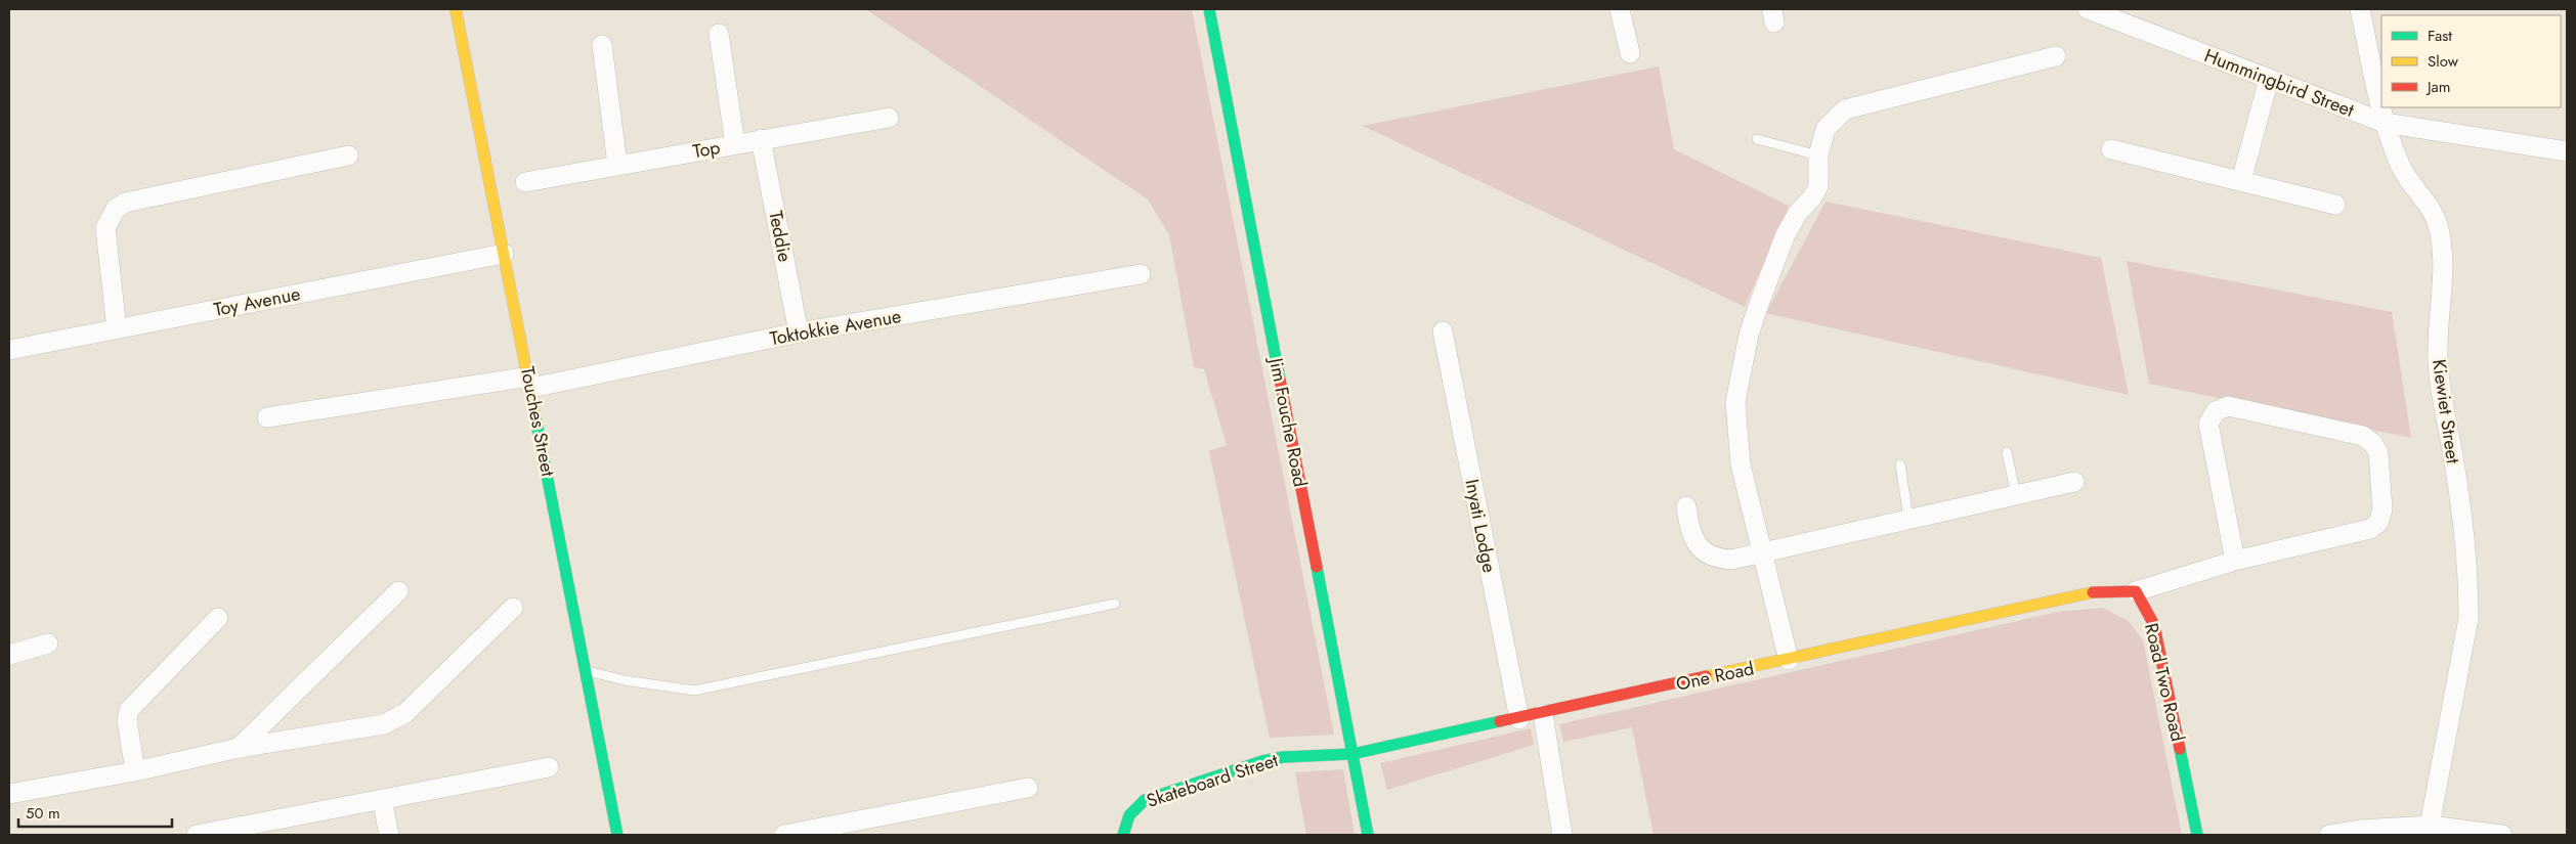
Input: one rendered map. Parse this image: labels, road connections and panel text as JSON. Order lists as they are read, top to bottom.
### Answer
{
  "streets": {
    "street": [
      "Hummingbird Street",
      "Top",
      "Teddie",
      "Toy Avenue",
      "Toktokkie Avenue",
      "Kiewiet Street",
      "Touches Street",
      "Jim Fouche Road",
      "Inyati Lodge",
      "One Road",
      "Road Two Road",
      "Skateboard Street"
    ]
  },
  "crossings": [
    ["Hummingbird Street", "Kiewiet Street"],
    ["Top", "Teddie"],
    ["Teddie", "Toktokkie Avenue"],
    ["Toy Avenue", "Touches Street"],
    ["Toktokkie Avenue", "Touches Street"],
    ["Jim Fouche Road", "One Road"],
    ["Jim Fouche Road", "Skateboard Street"],
    ["Inyati Lodge", "One Road"],
    ["One Road", "Road Two Road"],
    ["One Road", "Skateboard Street"]
  ],
  "legend": ["Fast", "Slow", "Jam"],
  "scale_bar": "50 m"
}
